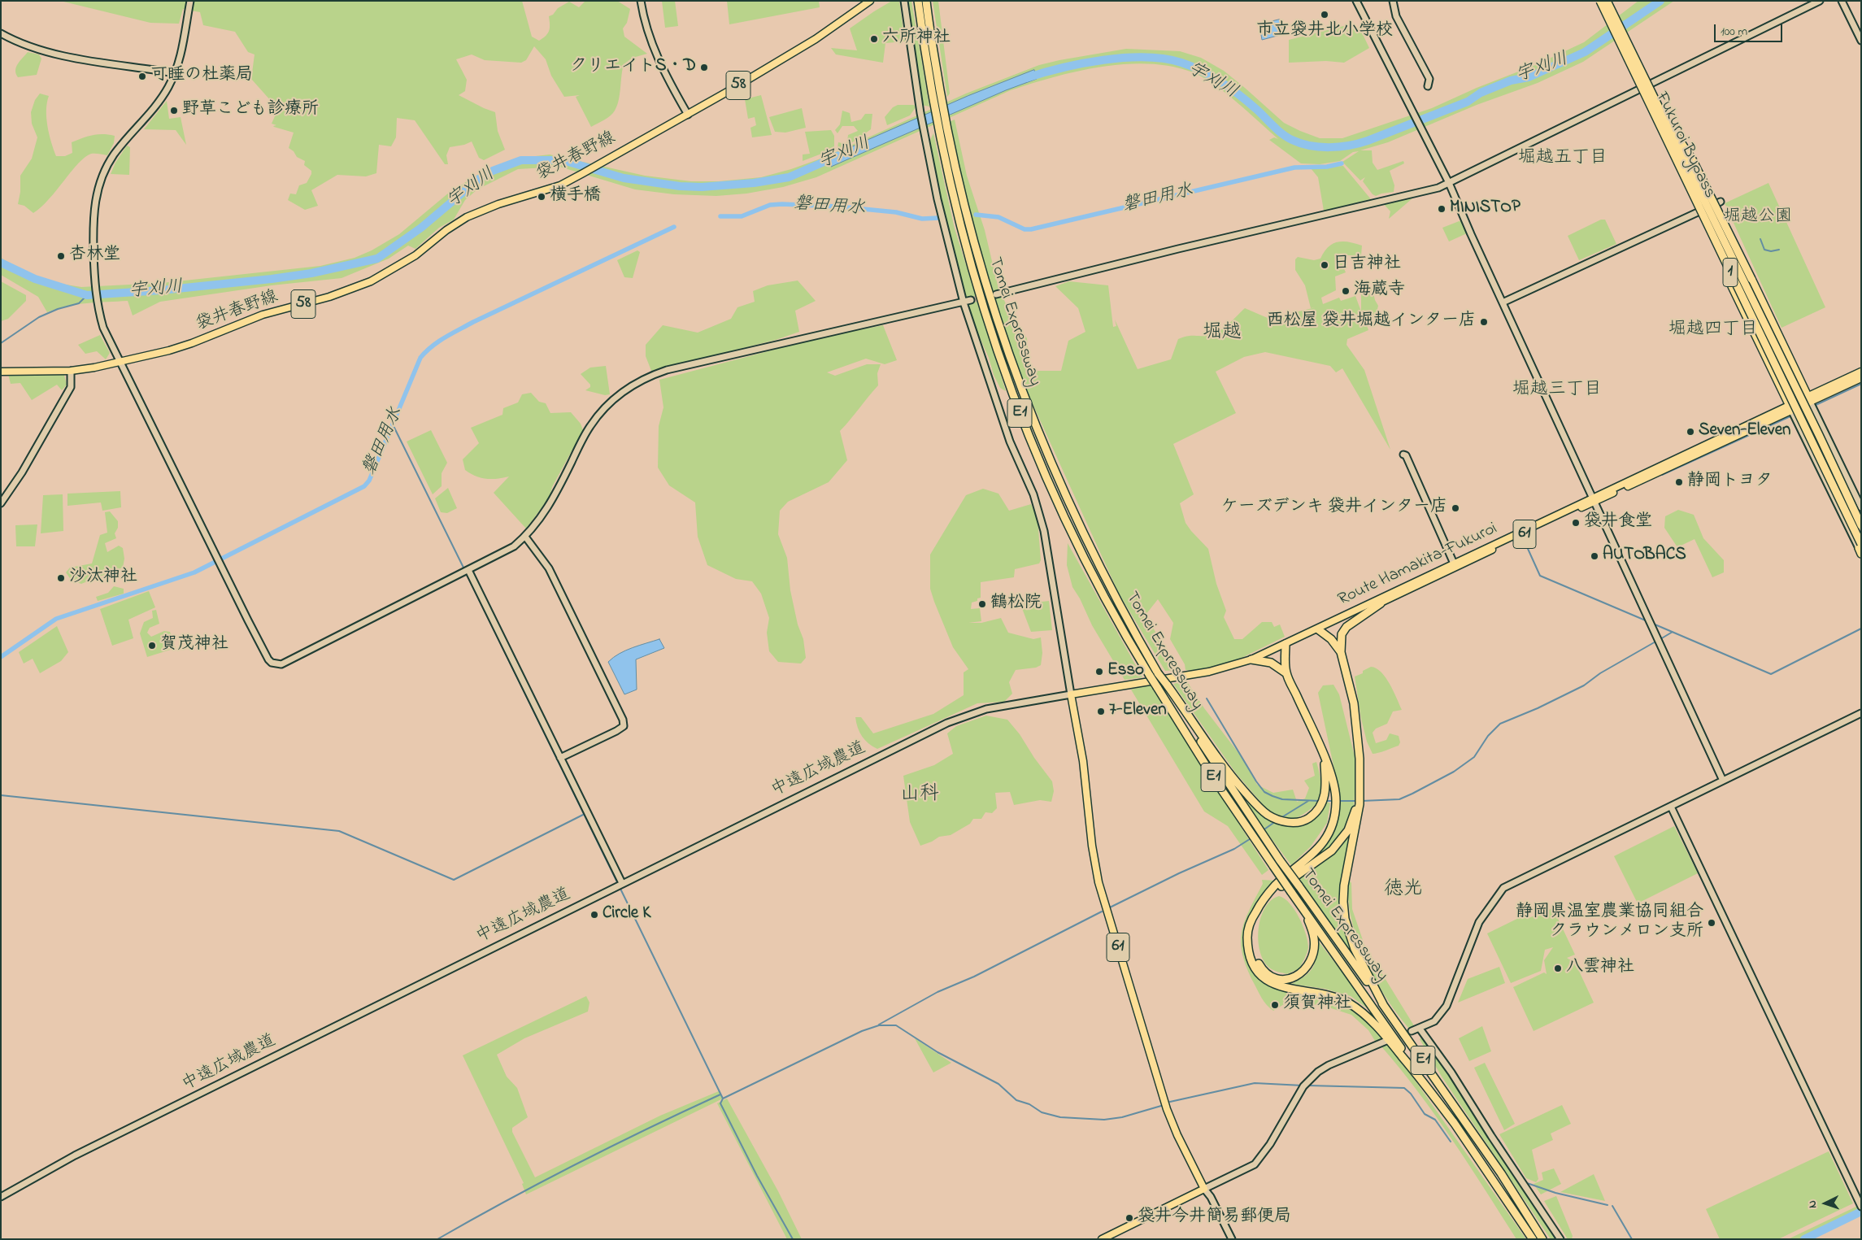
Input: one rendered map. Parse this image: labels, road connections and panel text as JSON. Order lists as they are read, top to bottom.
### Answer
{
  "streets": {
    "highway": [
      "Fukuroi Bypass",
      "1",
      "Tomei Expressway",
      "E1"
    ],
    "main road": [
      "58",
      "袋井春野線",
      "61",
      "Route Hamakita-Fukuroi"
    ],
    "street": ["中遠広域農道"]
  },
  "crossings": [
    ["61", "Route Hamakita-Fukuroi"],
    ["61", "中遠広域農道"],
    ["Route Hamakita-Fukuroi", "中遠広域農道"]
  ],
  "districts": [
    "堀越五丁目",
    "堀越四丁目",
    "堀越",
    "堀越三丁目",
    "山科",
    "徳光"
  ],
  "water": ["宇刈川", "磐田用水"],
  "parks": ["堀越公園"],
  "places": [
    "市立袋井北小学校",
    "六所神社",
    "クリエイトS・D",
    "可睡の杜薬局",
    "野草こども診療所",
    "横手橋",
    "MINISTOP",
    "杏林堂",
    "日吉神社",
    "海蔵寺",
    "西松屋 袋井堀越インター店",
    "Seven-Eleven",
    "静岡トヨタ",
    "ケーズデンキ 袋井インター店",
    "袋井食堂",
    "AUTOBACS",
    "沙汰神社",
    "鶴松院",
    "賀茂神社",
    "Esso",
    "7-Eleven",
    "Circle K",
    "静岡県温室農業協同組合 クラウンメロン支所",
    "八雲神社",
    "須賀神社",
    "袋井今井簡易郵便局"
  ],
  "scale_bar": "100 m",
  "north": "left"
}
